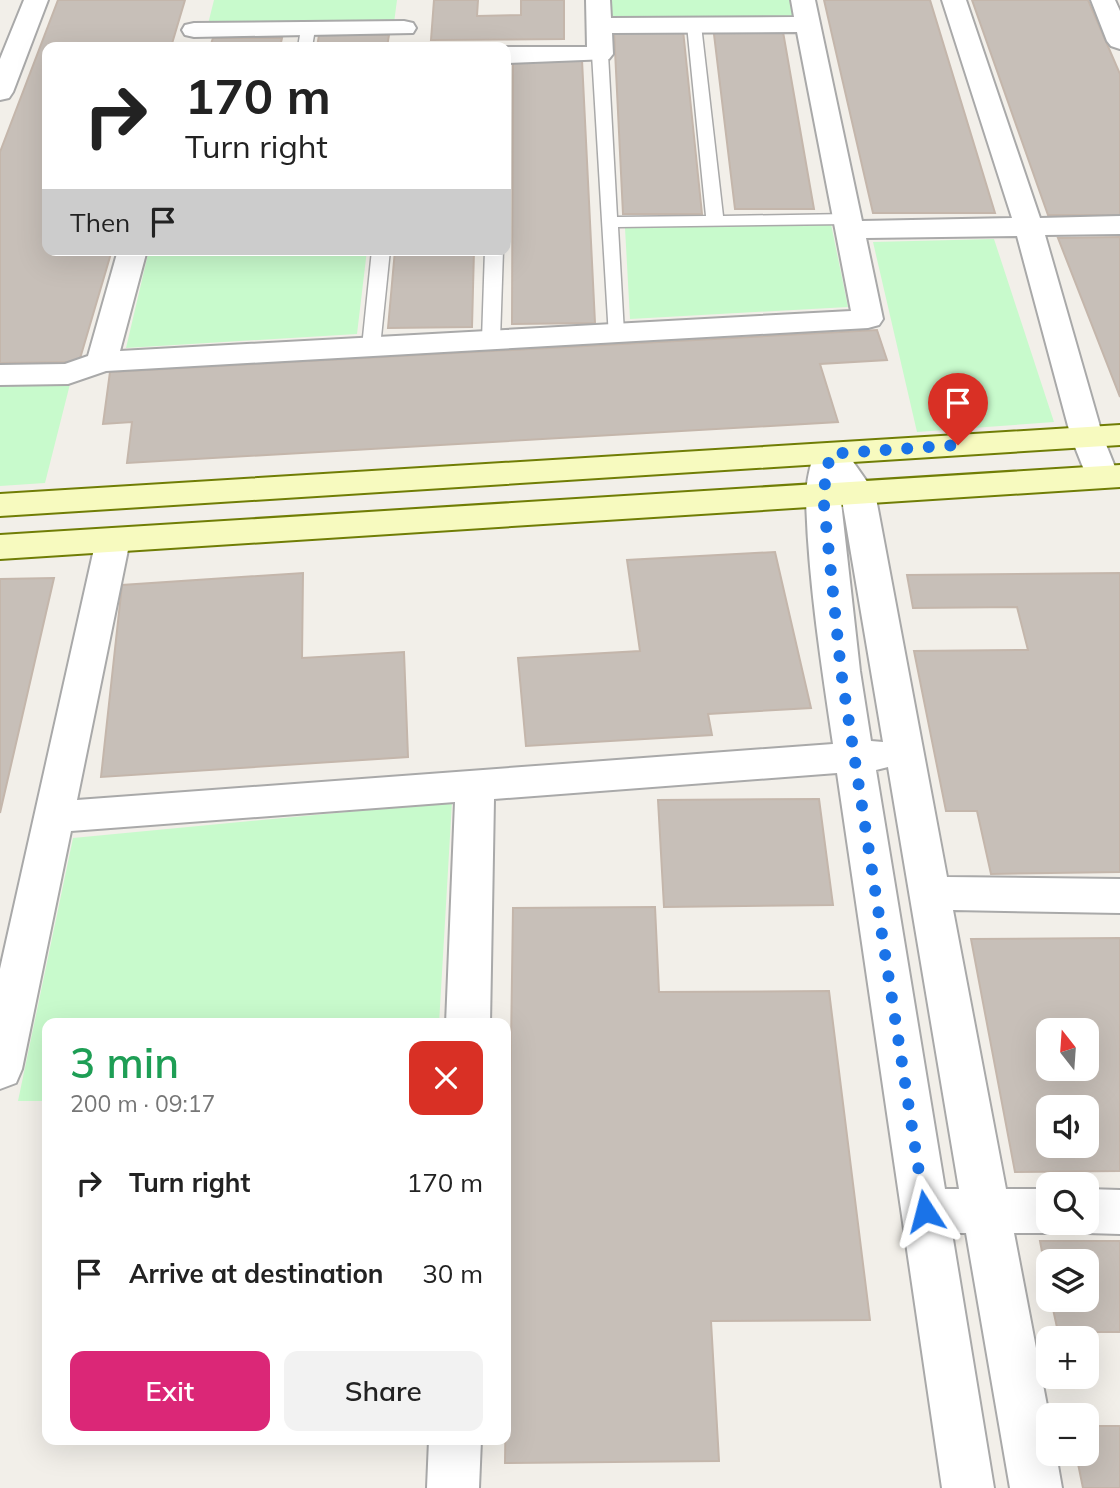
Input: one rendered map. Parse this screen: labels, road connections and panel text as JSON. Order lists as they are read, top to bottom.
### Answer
{
  "north": "top",
  "page": {
    "turn": ["170 m", "Turn right"],
    "then": "Then",
    "map_buttons": ["+", "−"],
    "heading": ["3 min", "200 m · 09:17"],
    "list": [
      {
        "name": "Turn right",
        "value": "170 m"
      },
      {
        "name": "Arrive at destination",
        "value": "30 m"
      }
    ],
    "buttons": ["Exit", "Share"]
  }
}
